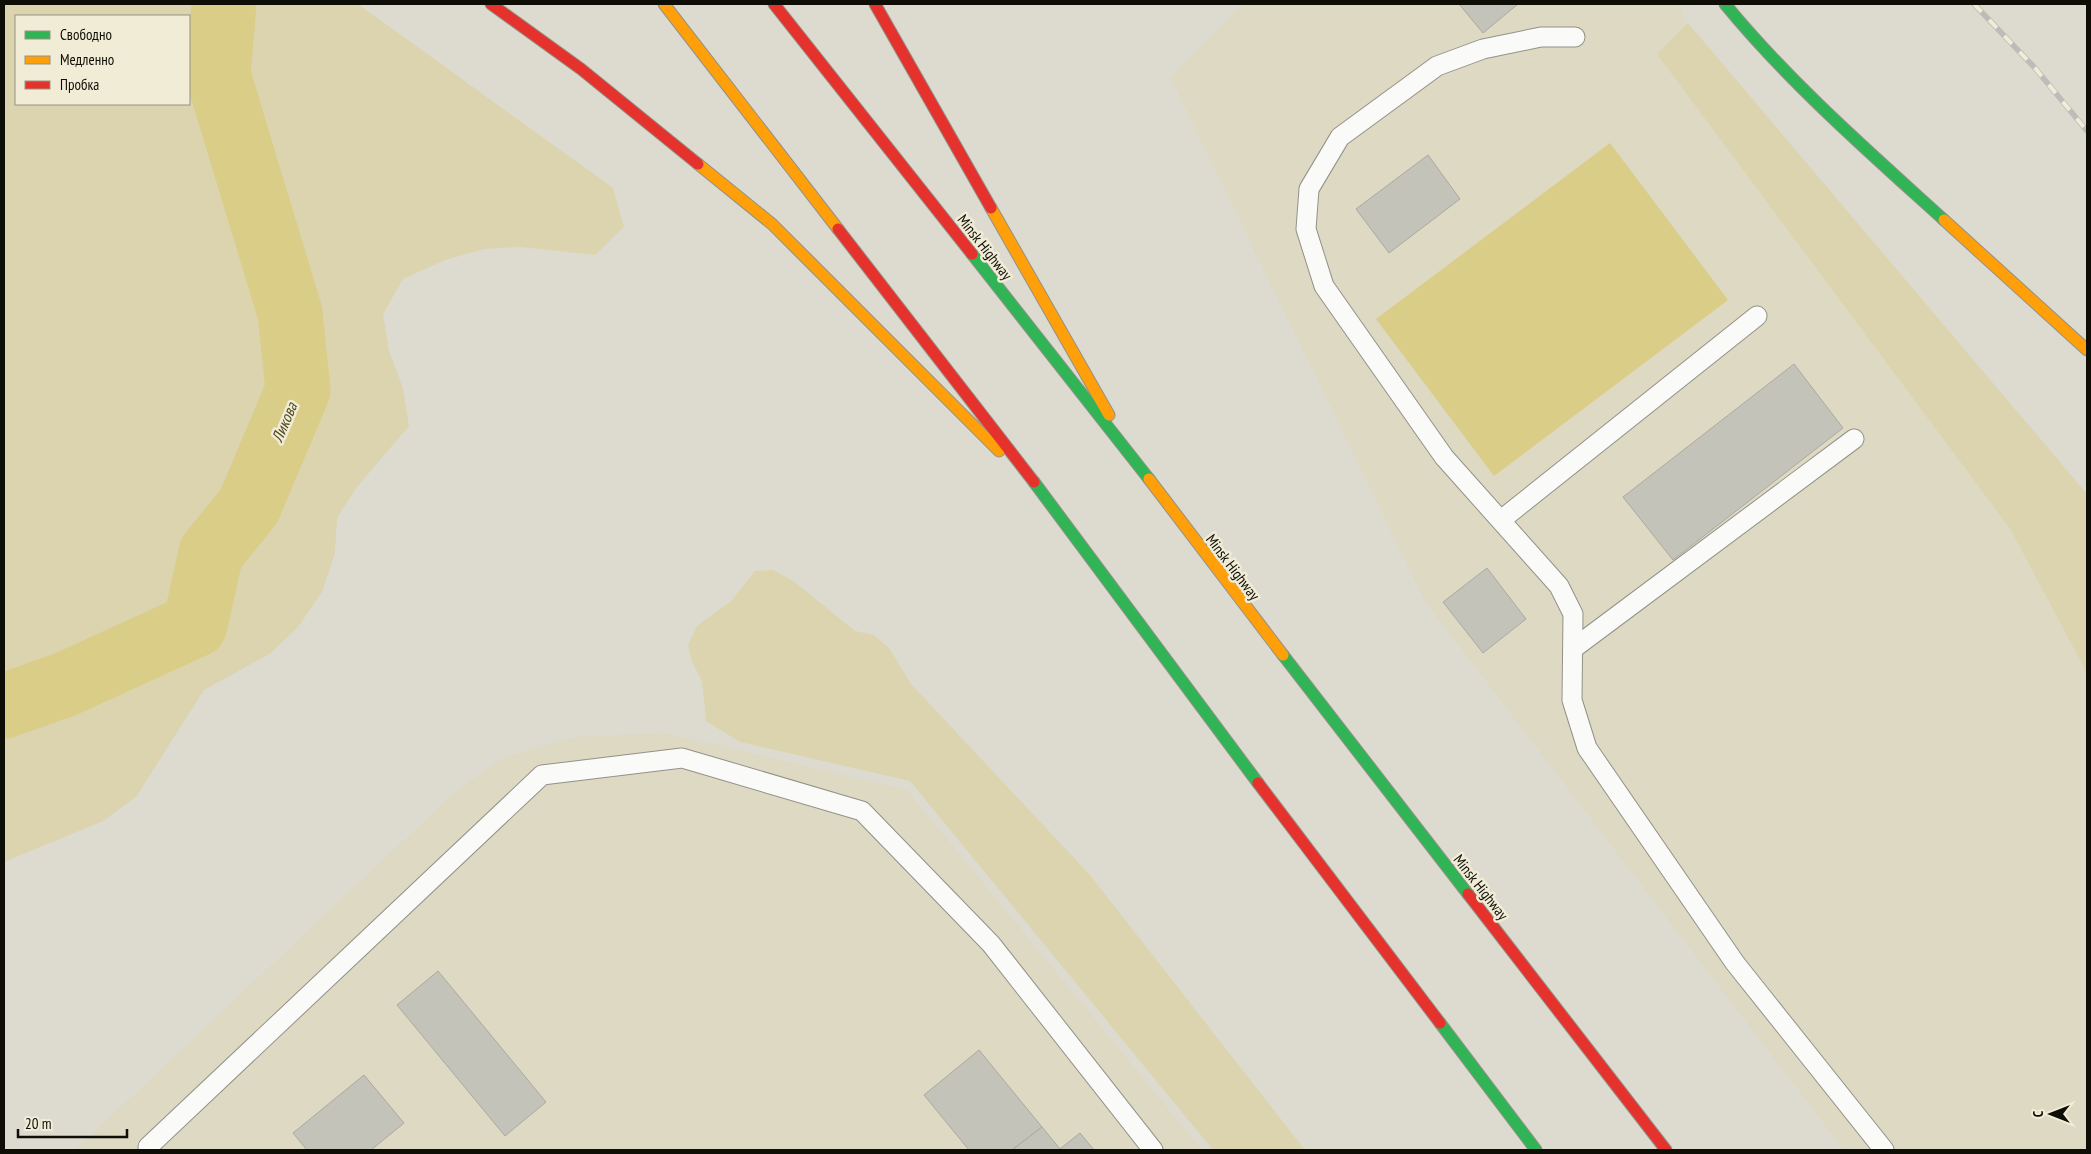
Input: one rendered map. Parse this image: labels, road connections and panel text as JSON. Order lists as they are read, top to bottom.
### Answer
{
  "streets": {
    "main road": ["Minsk Highway"]
  },
  "water": ["Ликова"],
  "legend": ["Свободно", "Медленно", "Пробка"],
  "scale_bar": "20 m",
  "north": "left"
}
